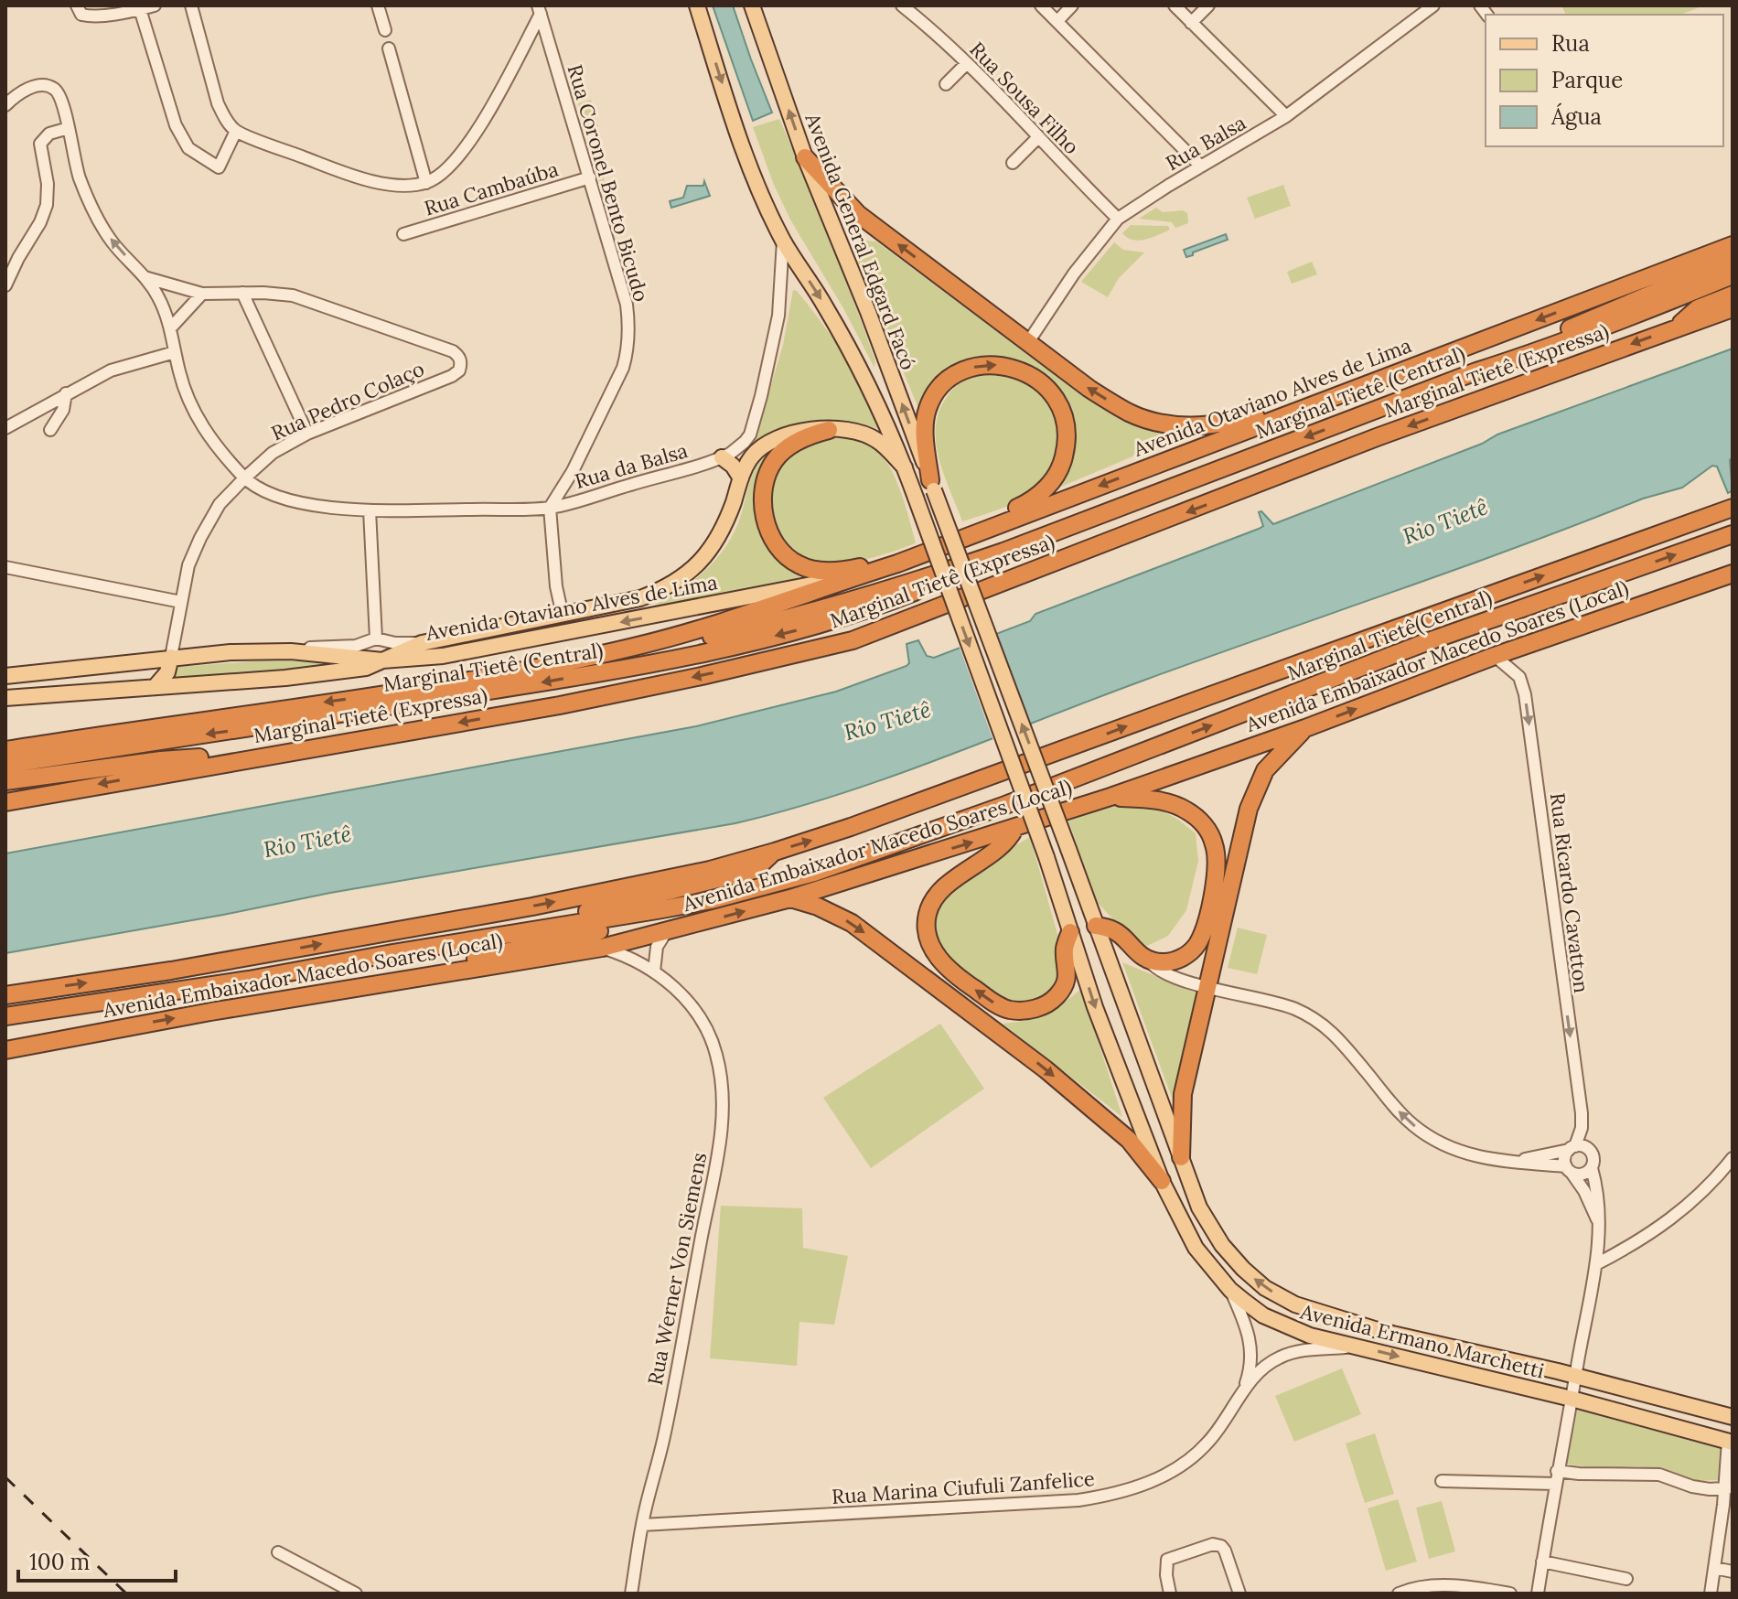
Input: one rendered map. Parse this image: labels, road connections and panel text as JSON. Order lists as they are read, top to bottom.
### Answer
{
  "streets": {
    "highway": [
      "Marginal Tietê (Expressa)",
      "Marginal Tietê (Central)",
      "Avenida Otaviano Alves de Lima",
      "Marginal Tietê(Central)",
      "Avenida Embaixador Macedo Soares (Local)"
    ],
    "main road": ["Avenida General Edgard Facó", "Avenida Ermano Marchetti"],
    "street": [
      "Rua Sousa Filho",
      "Rua Balsa",
      "Rua Coronel Bento Bicudo",
      "Rua Cambaúba",
      "Rua Pedro Colaço",
      "Rua da Balsa",
      "Rua Ricardo Cavatton",
      "Rua Werner Von Siemens",
      "Rua Marina Ciufuli Zanfelice"
    ]
  },
  "crossings": [
    ["Rua Sousa Filho", "Rua Balsa"],
    ["Rua Coronel Bento Bicudo", "Rua Cambaúba"],
    ["Rua Coronel Bento Bicudo", "Rua da Balsa"],
    ["Avenida General Edgard Facó", "Avenida Ermano Marchetti"],
    ["Avenida Otaviano Alves de Lima", "Avenida Ermano Marchetti"],
    ["Rua Pedro Colaço", "Rua da Balsa"],
    ["Avenida Embaixador Macedo Soares (Local)", "Rua Ricardo Cavatton"],
    ["Avenida Embaixador Macedo Soares (Local)", "Rua Werner Von Siemens"],
    ["Rua Werner Von Siemens", "Rua Marina Ciufuli Zanfelice"],
    ["Avenida Ermano Marchetti", "Rua Marina Ciufuli Zanfelice"]
  ],
  "one_way": ["Rua Ricardo Cavatton"],
  "water": ["Rio Tietê"],
  "legend": ["Rua", "Parque", "Água"],
  "scale_bar": "100 m"
}
